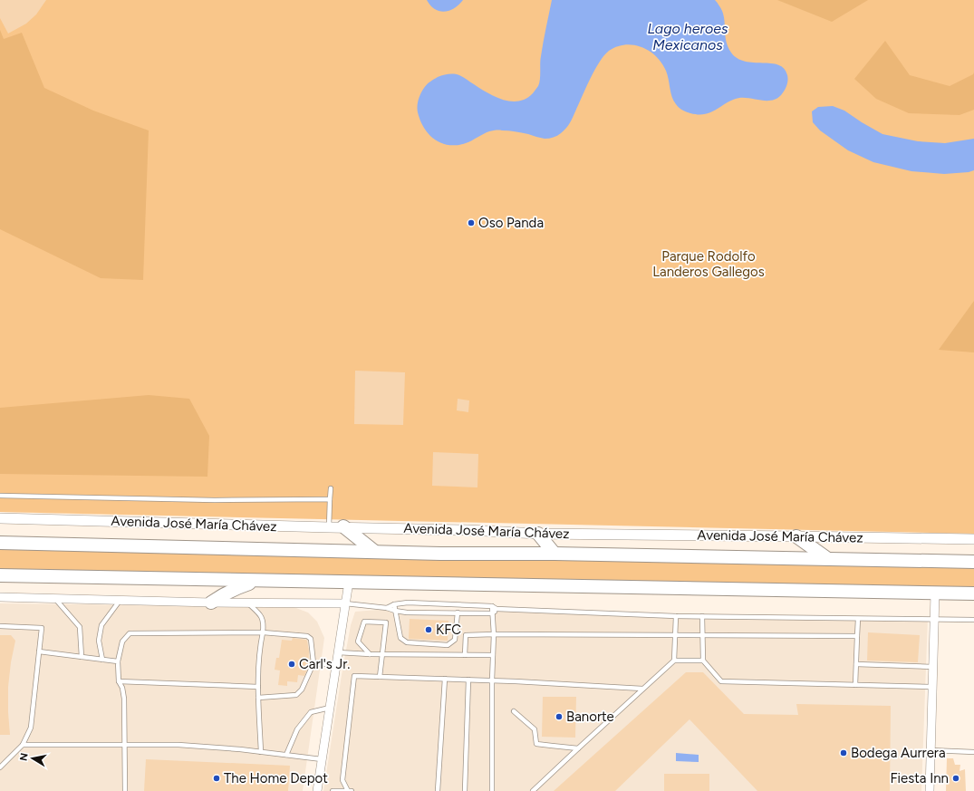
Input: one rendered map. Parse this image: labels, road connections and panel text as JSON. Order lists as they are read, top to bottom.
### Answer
{
  "streets": {
    "main road": ["Avenida José María Chávez"]
  },
  "water": ["Lago heroes Mexicanos"],
  "parks": ["Parque Rodolfo Landeros Gallegos"],
  "places": [
    "Oso Panda",
    "KFC",
    "Carl's Jr.",
    "Banorte",
    "Bodega Aurrera",
    "The Home Depot",
    "Fiesta Inn"
  ],
  "north": "left"
}
